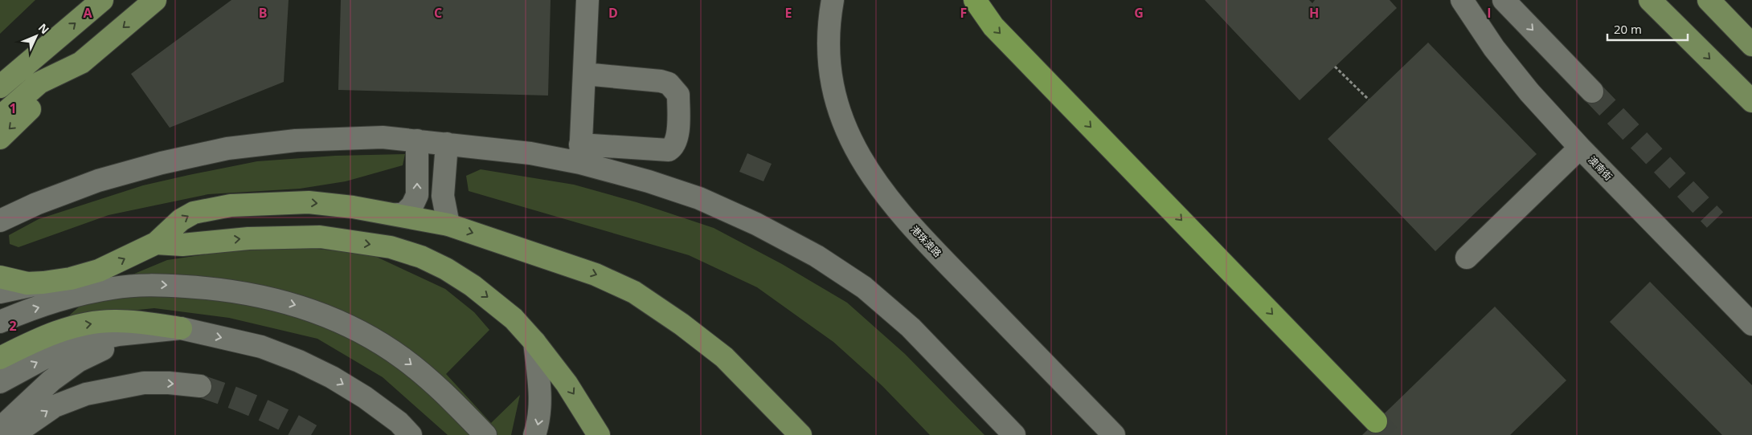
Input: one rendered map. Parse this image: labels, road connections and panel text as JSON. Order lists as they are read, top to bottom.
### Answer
{
  "streets": {
    "street": ["澳南街", "港珠澳路"]
  },
  "scale_bar": "20 m",
  "north": "top right",
  "grid": {
    "columns": [
      "A",
      "B",
      "C",
      "D",
      "E",
      "F",
      "G",
      "H",
      "I"
    ],
    "rows": ["1", "2"]
  }
}
